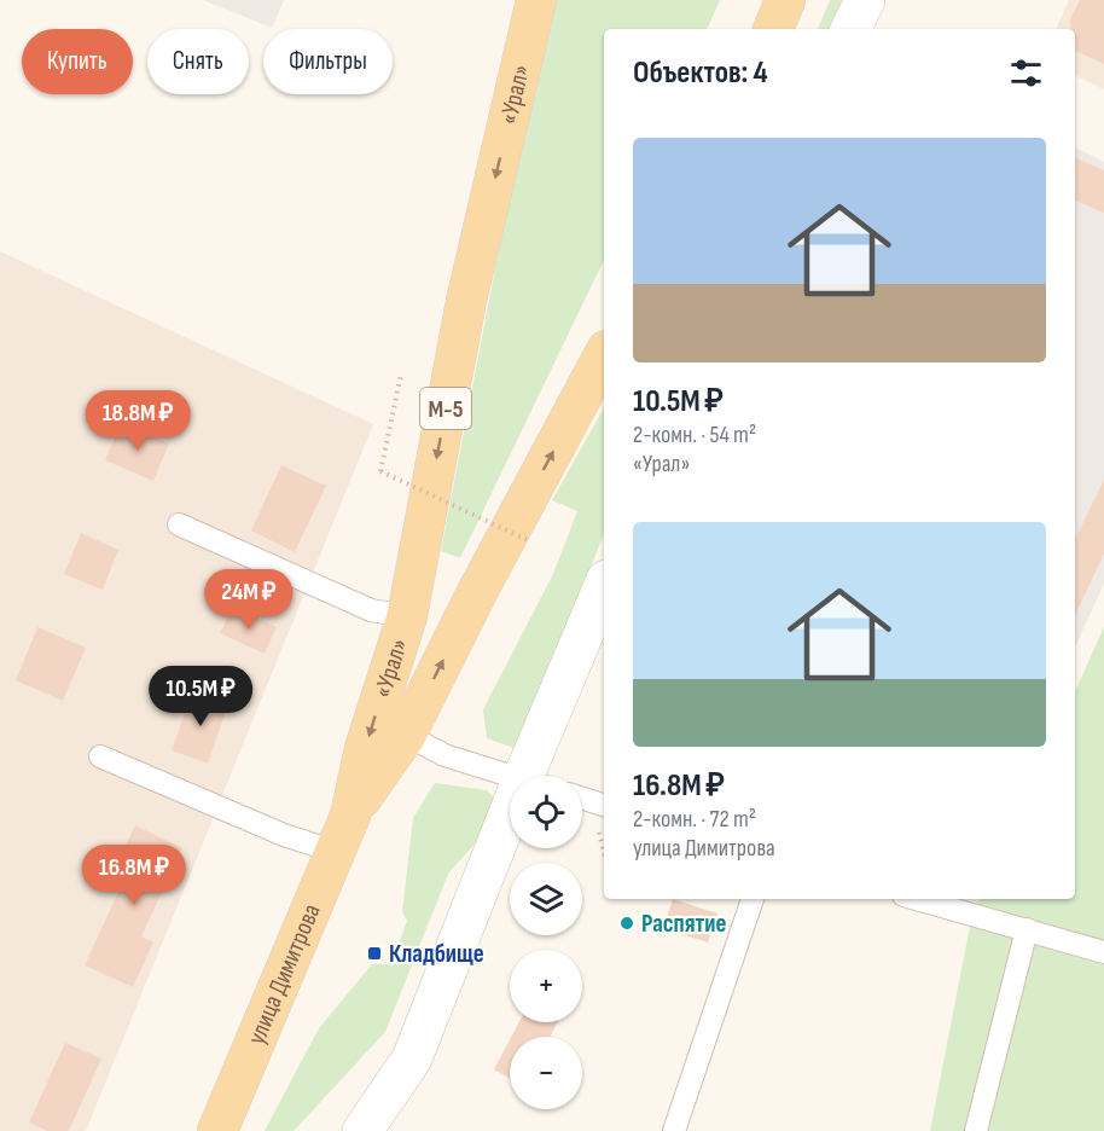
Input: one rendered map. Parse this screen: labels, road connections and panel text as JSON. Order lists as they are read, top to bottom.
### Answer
{
  "streets": {
    "main road": ["«Урал»", "М-5", "улица Димитрова"]
  },
  "crossings": [
    ["«Урал»", "улица Димитрова"]
  ],
  "places": {
    "other": ["Распятие"],
    "transit": ["Кладбище"]
  },
  "page": {
    "chip": ["Купить", "Снять", "Фильтры"],
    "heading": "Объектов: 4",
    "list": [
      {
        "name": "10.5M ₽",
        "note": "2-комн. · 54 m² · «Урал»"
      },
      {
        "name": "16.8M ₽",
        "note": "2-комн. · 72 m² · улица Димитрова"
      }
    ],
    "price": [
      "18.8M ₽",
      "24M ₽",
      "10.5M ₽",
      "16.8M ₽"
    ],
    "map_buttons": ["+", "−"]
  }
}
